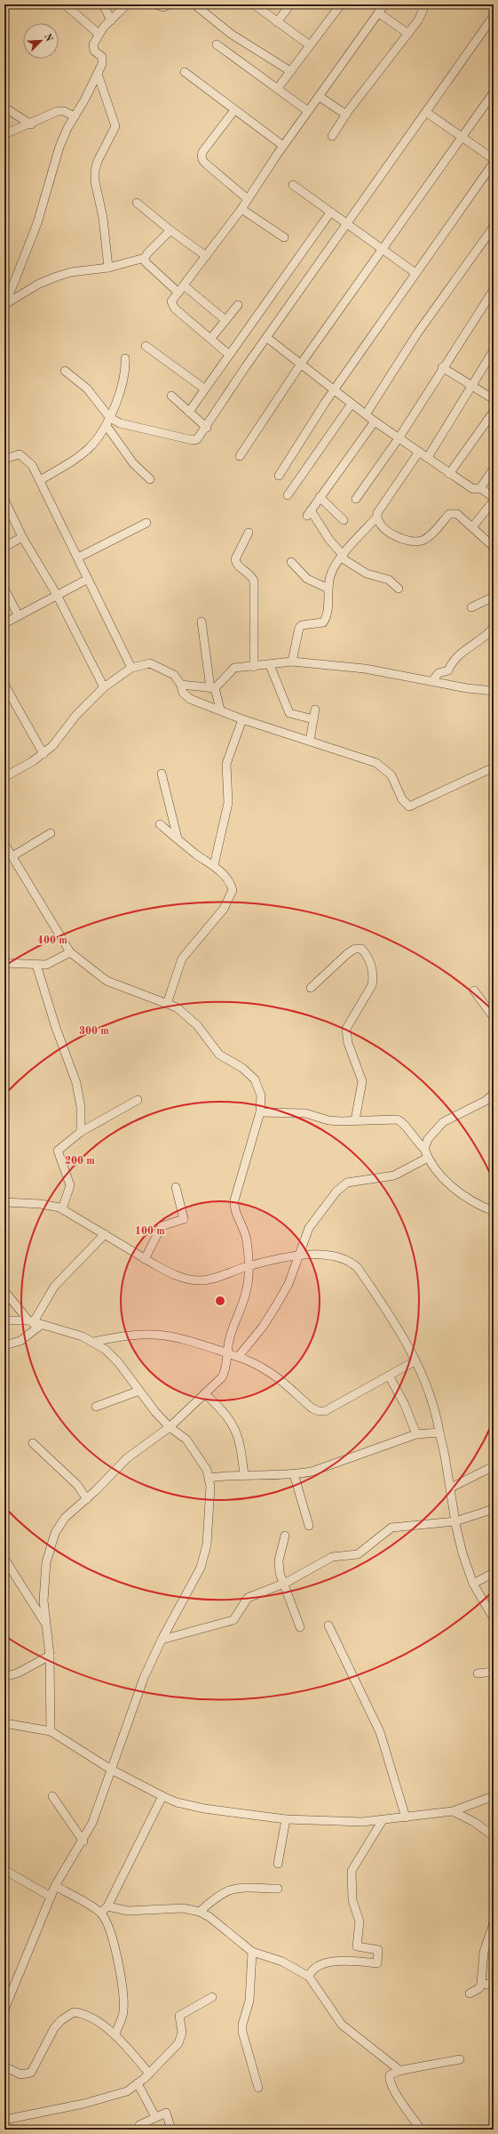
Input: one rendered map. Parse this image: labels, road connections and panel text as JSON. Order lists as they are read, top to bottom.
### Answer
{
  "north": "top right",
  "rings": [
    "400 m",
    "300 m",
    "200 m",
    "100 m"
  ]
}
